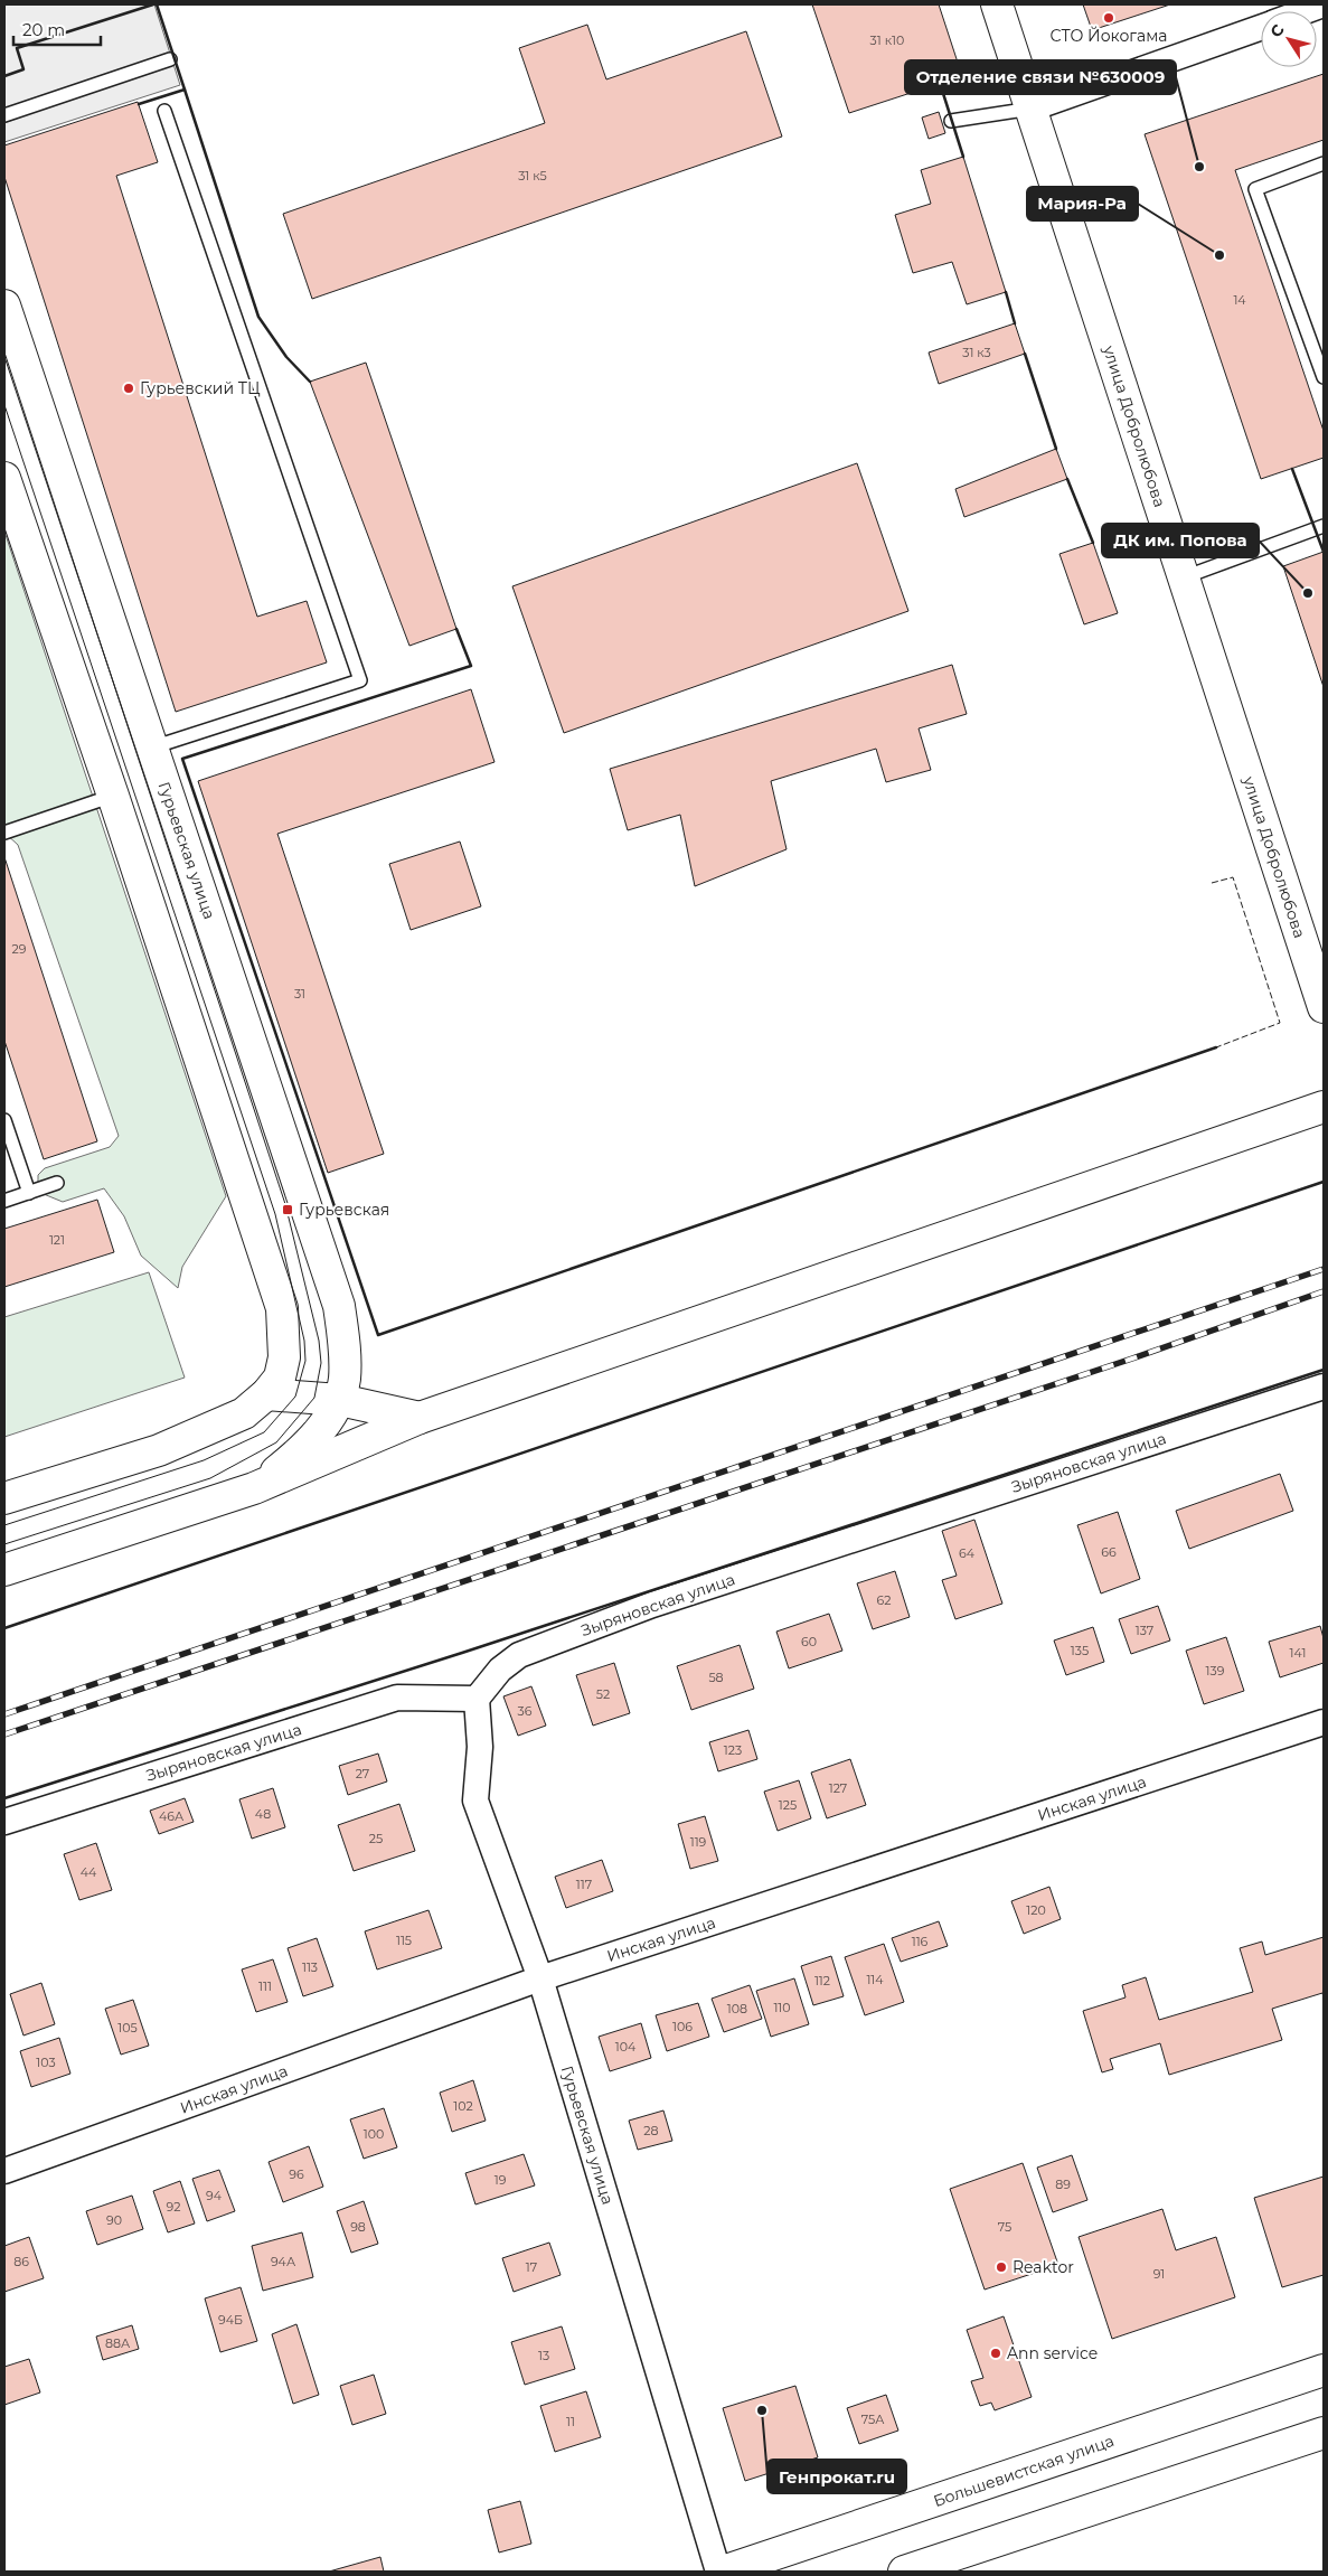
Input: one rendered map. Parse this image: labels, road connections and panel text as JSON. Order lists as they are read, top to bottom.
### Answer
{
  "streets": {
    "main road": ["улица Добролюбова", "Гурьевская улица", "Большевистская улица"],
    "street": ["Зыряновская улица", "Инская улица"]
  },
  "crossings": [
    ["Гурьевская улица", "Зыряновская улица"],
    ["Гурьевская улица", "Инская улица"]
  ],
  "places": {
    "other": [
      "СТО Йокогама",
      "Отделение связи №630009",
      "Мария-Ра",
      "Гурьевский ТЦ",
      "ДК им. Попова",
      "Reaktor",
      "Ann service",
      "Генпрокат.ru"
    ],
    "transit": ["Гурьевская"]
  },
  "house_numbers": [
    "31 к10",
    "31 к5",
    "14",
    "31 к3",
    "29",
    "31",
    "121",
    "66",
    "64",
    "62",
    "137",
    "60",
    "135",
    "141",
    "139",
    "58",
    "52",
    "36",
    "123",
    "27",
    "127",
    "125",
    "48",
    "46А",
    "25",
    "119",
    "44",
    "117",
    "120",
    "115",
    "116",
    "113",
    "114",
    "112",
    "111",
    "110",
    "108",
    "106",
    "105",
    "104",
    "103",
    "102",
    "28",
    "100",
    "96",
    "19",
    "89",
    "94",
    "92",
    "90",
    "98",
    "75",
    "86",
    "94А",
    "17",
    "91",
    "94Б",
    "88А",
    "13",
    "75А",
    "11"
  ],
  "scale_bar": "20 m",
  "north": "top left"
}
